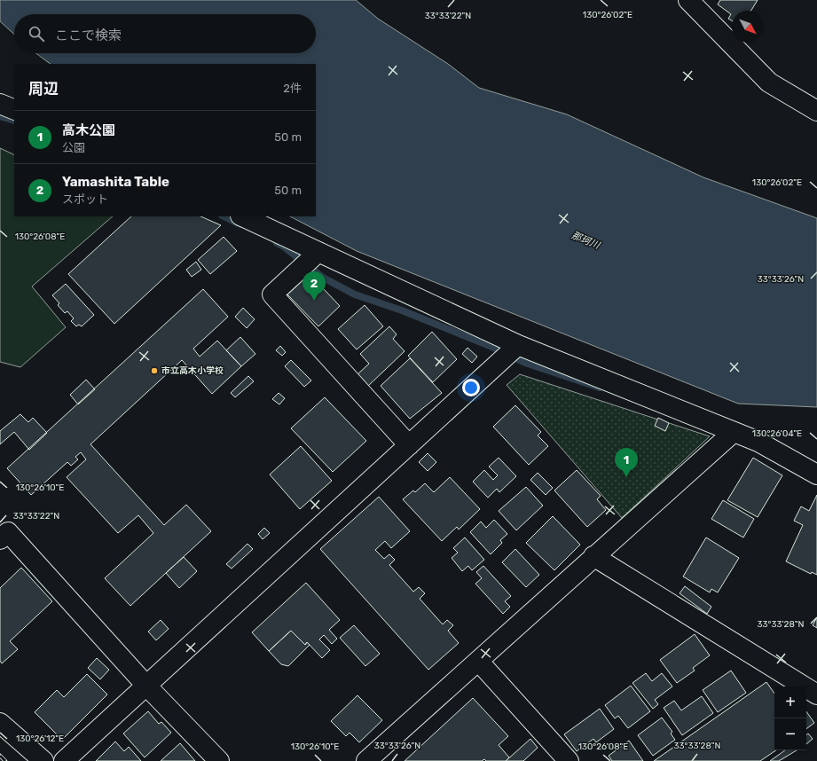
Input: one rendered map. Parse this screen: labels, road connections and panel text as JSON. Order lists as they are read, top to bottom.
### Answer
{
  "water": ["那珂川"],
  "places": ["市立高木小学校"],
  "north": "bottom right",
  "page": {
    "search": "ここで検索",
    "heading": ["周辺", "2件"],
    "list": [
      {
        "mark": "1",
        "name": "高木公園",
        "note": "公園",
        "value": "50 m"
      },
      {
        "mark": "2",
        "name": "Yamashita Table",
        "note": "スポット",
        "value": "50 m"
      }
    ],
    "pins": ["2", "1"],
    "map_buttons": ["+", "−"]
  },
  "coordinates": [
    "130°26'02\"E",
    "33°33'22\"N",
    "130°26'08\"E",
    "33°33'26\"N",
    "130°26'04\"E",
    "130°26'10\"E",
    "33°33'28\"N",
    "130°26'12\"E"
  ]
}
